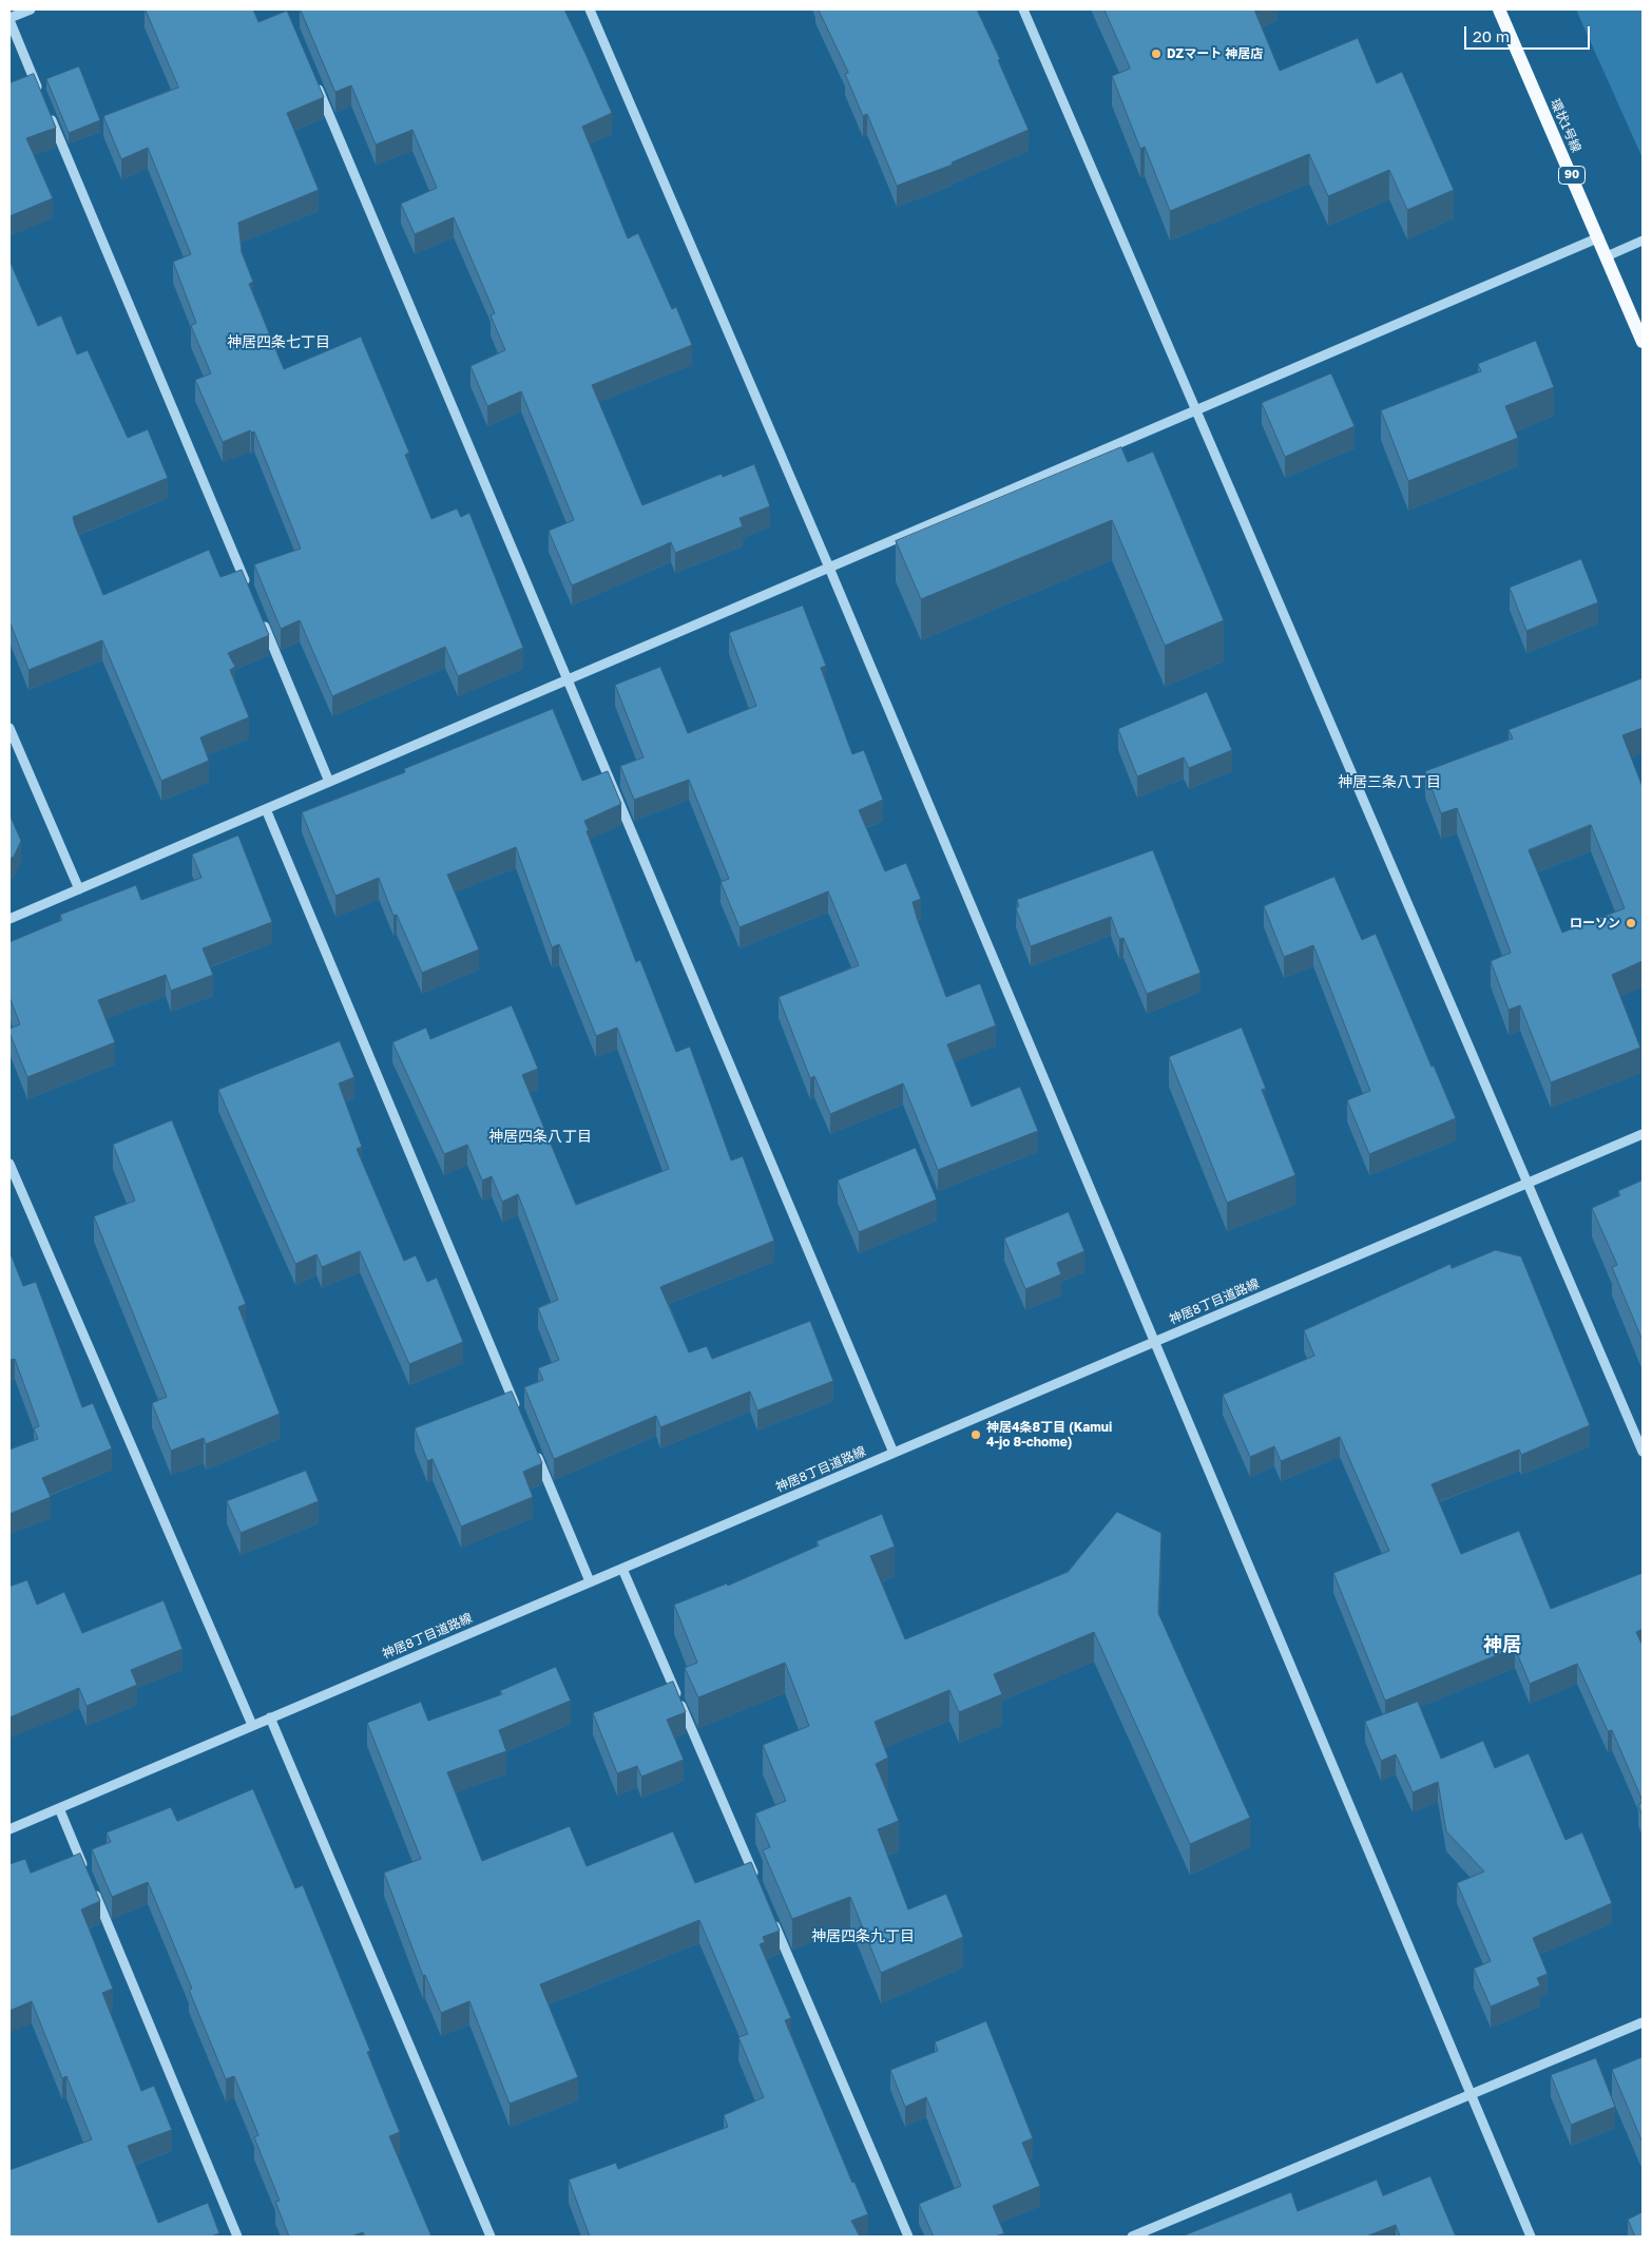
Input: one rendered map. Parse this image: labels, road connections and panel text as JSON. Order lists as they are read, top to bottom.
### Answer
{
  "streets": {
    "main road": ["環状1号線", "90"],
    "street": ["神居8丁目道路線"]
  },
  "districts": [
    "神居四条七丁目",
    "神居三条八丁目",
    "神居四条八丁目",
    "神居",
    "神居四条九丁目"
  ],
  "places": ["DZマート 神居店", "ローソン", "神居4条8丁目 (Kamui 4-jo 8-chome)"],
  "scale_bar": "20 m"
}
